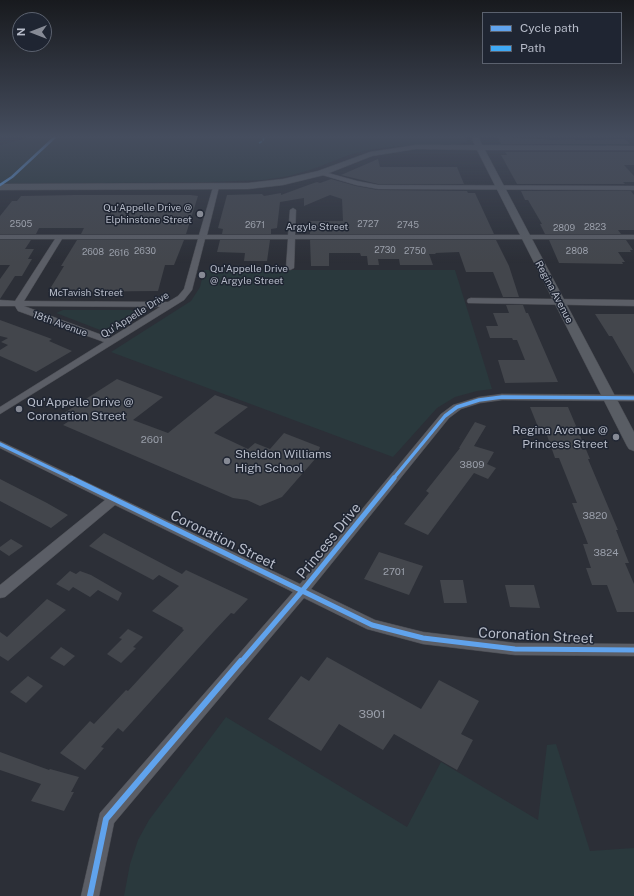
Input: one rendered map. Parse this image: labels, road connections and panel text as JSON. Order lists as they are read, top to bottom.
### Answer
{
  "streets": {
    "street": [
      "Argyle Street",
      "Regina Avenue",
      "McTavish Street",
      "Qu'Appelle Drive",
      "18th Avenue",
      "Coronation Street",
      "Princess Drive"
    ]
  },
  "crossings": [
    ["Argyle Street", "Regina Avenue"],
    ["Argyle Street", "Qu'Appelle Drive"],
    ["Argyle Street", "18th Avenue"],
    ["Regina Avenue", "Princess Drive"],
    ["McTavish Street", "Qu'Appelle Drive"],
    ["McTavish Street", "18th Avenue"],
    ["Qu'Appelle Drive", "18th Avenue"],
    ["Coronation Street", "Princess Drive"]
  ],
  "places": [
    "Qu'Appelle Drive @ Elphinstone Street",
    "Qu'Appelle Drive @ Argyle Street",
    "Qu'Appelle Drive @ Coronation Street",
    "Regina Avenue @ Princess Street",
    "Sheldon Williams High School"
  ],
  "house_numbers": [
    "2505",
    "2727",
    "2671",
    "2745",
    "2823",
    "2809",
    "2730",
    "2630",
    "2750",
    "2808",
    "2608",
    "2616",
    "2601",
    "3809",
    "3820",
    "3824",
    "2701",
    "3901"
  ],
  "legend": ["Cycle path", "Path"],
  "north": "left"
}
